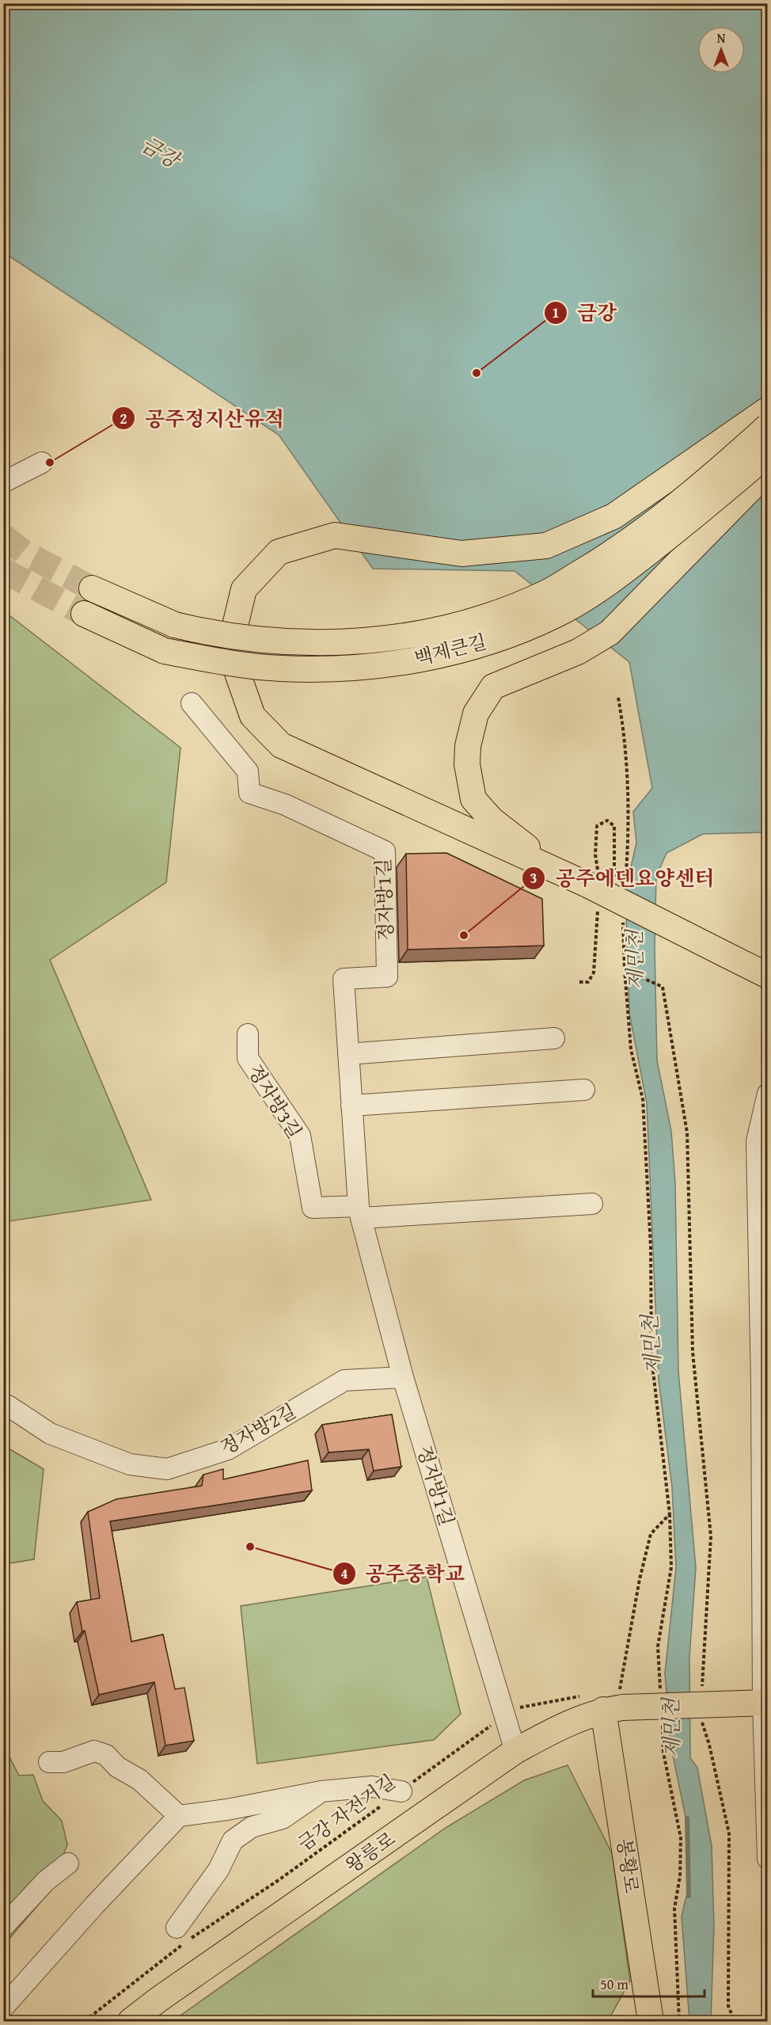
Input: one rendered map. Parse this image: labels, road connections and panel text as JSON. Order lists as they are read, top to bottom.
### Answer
{
  "streets": {
    "main road": ["백제큰길", "왕릉로", "봉황로"],
    "street": ["정자방1길", "정자방3길", "정자방2길"],
    "path": ["금강 자전거길"]
  },
  "crossings": [
    ["정자방1길", "정자방3길"],
    ["정자방1길", "정자방2길"],
    ["정자방1길", "금강 자전거길"],
    ["정자방1길", "왕릉로"],
    ["왕릉로", "봉황로"]
  ],
  "water": ["금강", "제민천"],
  "places": [
    "금강",
    "공주정지산유적",
    "공주에덴요양센터",
    "공주중학교"
  ],
  "scale_bar": "50 m",
  "north": "top"
}
